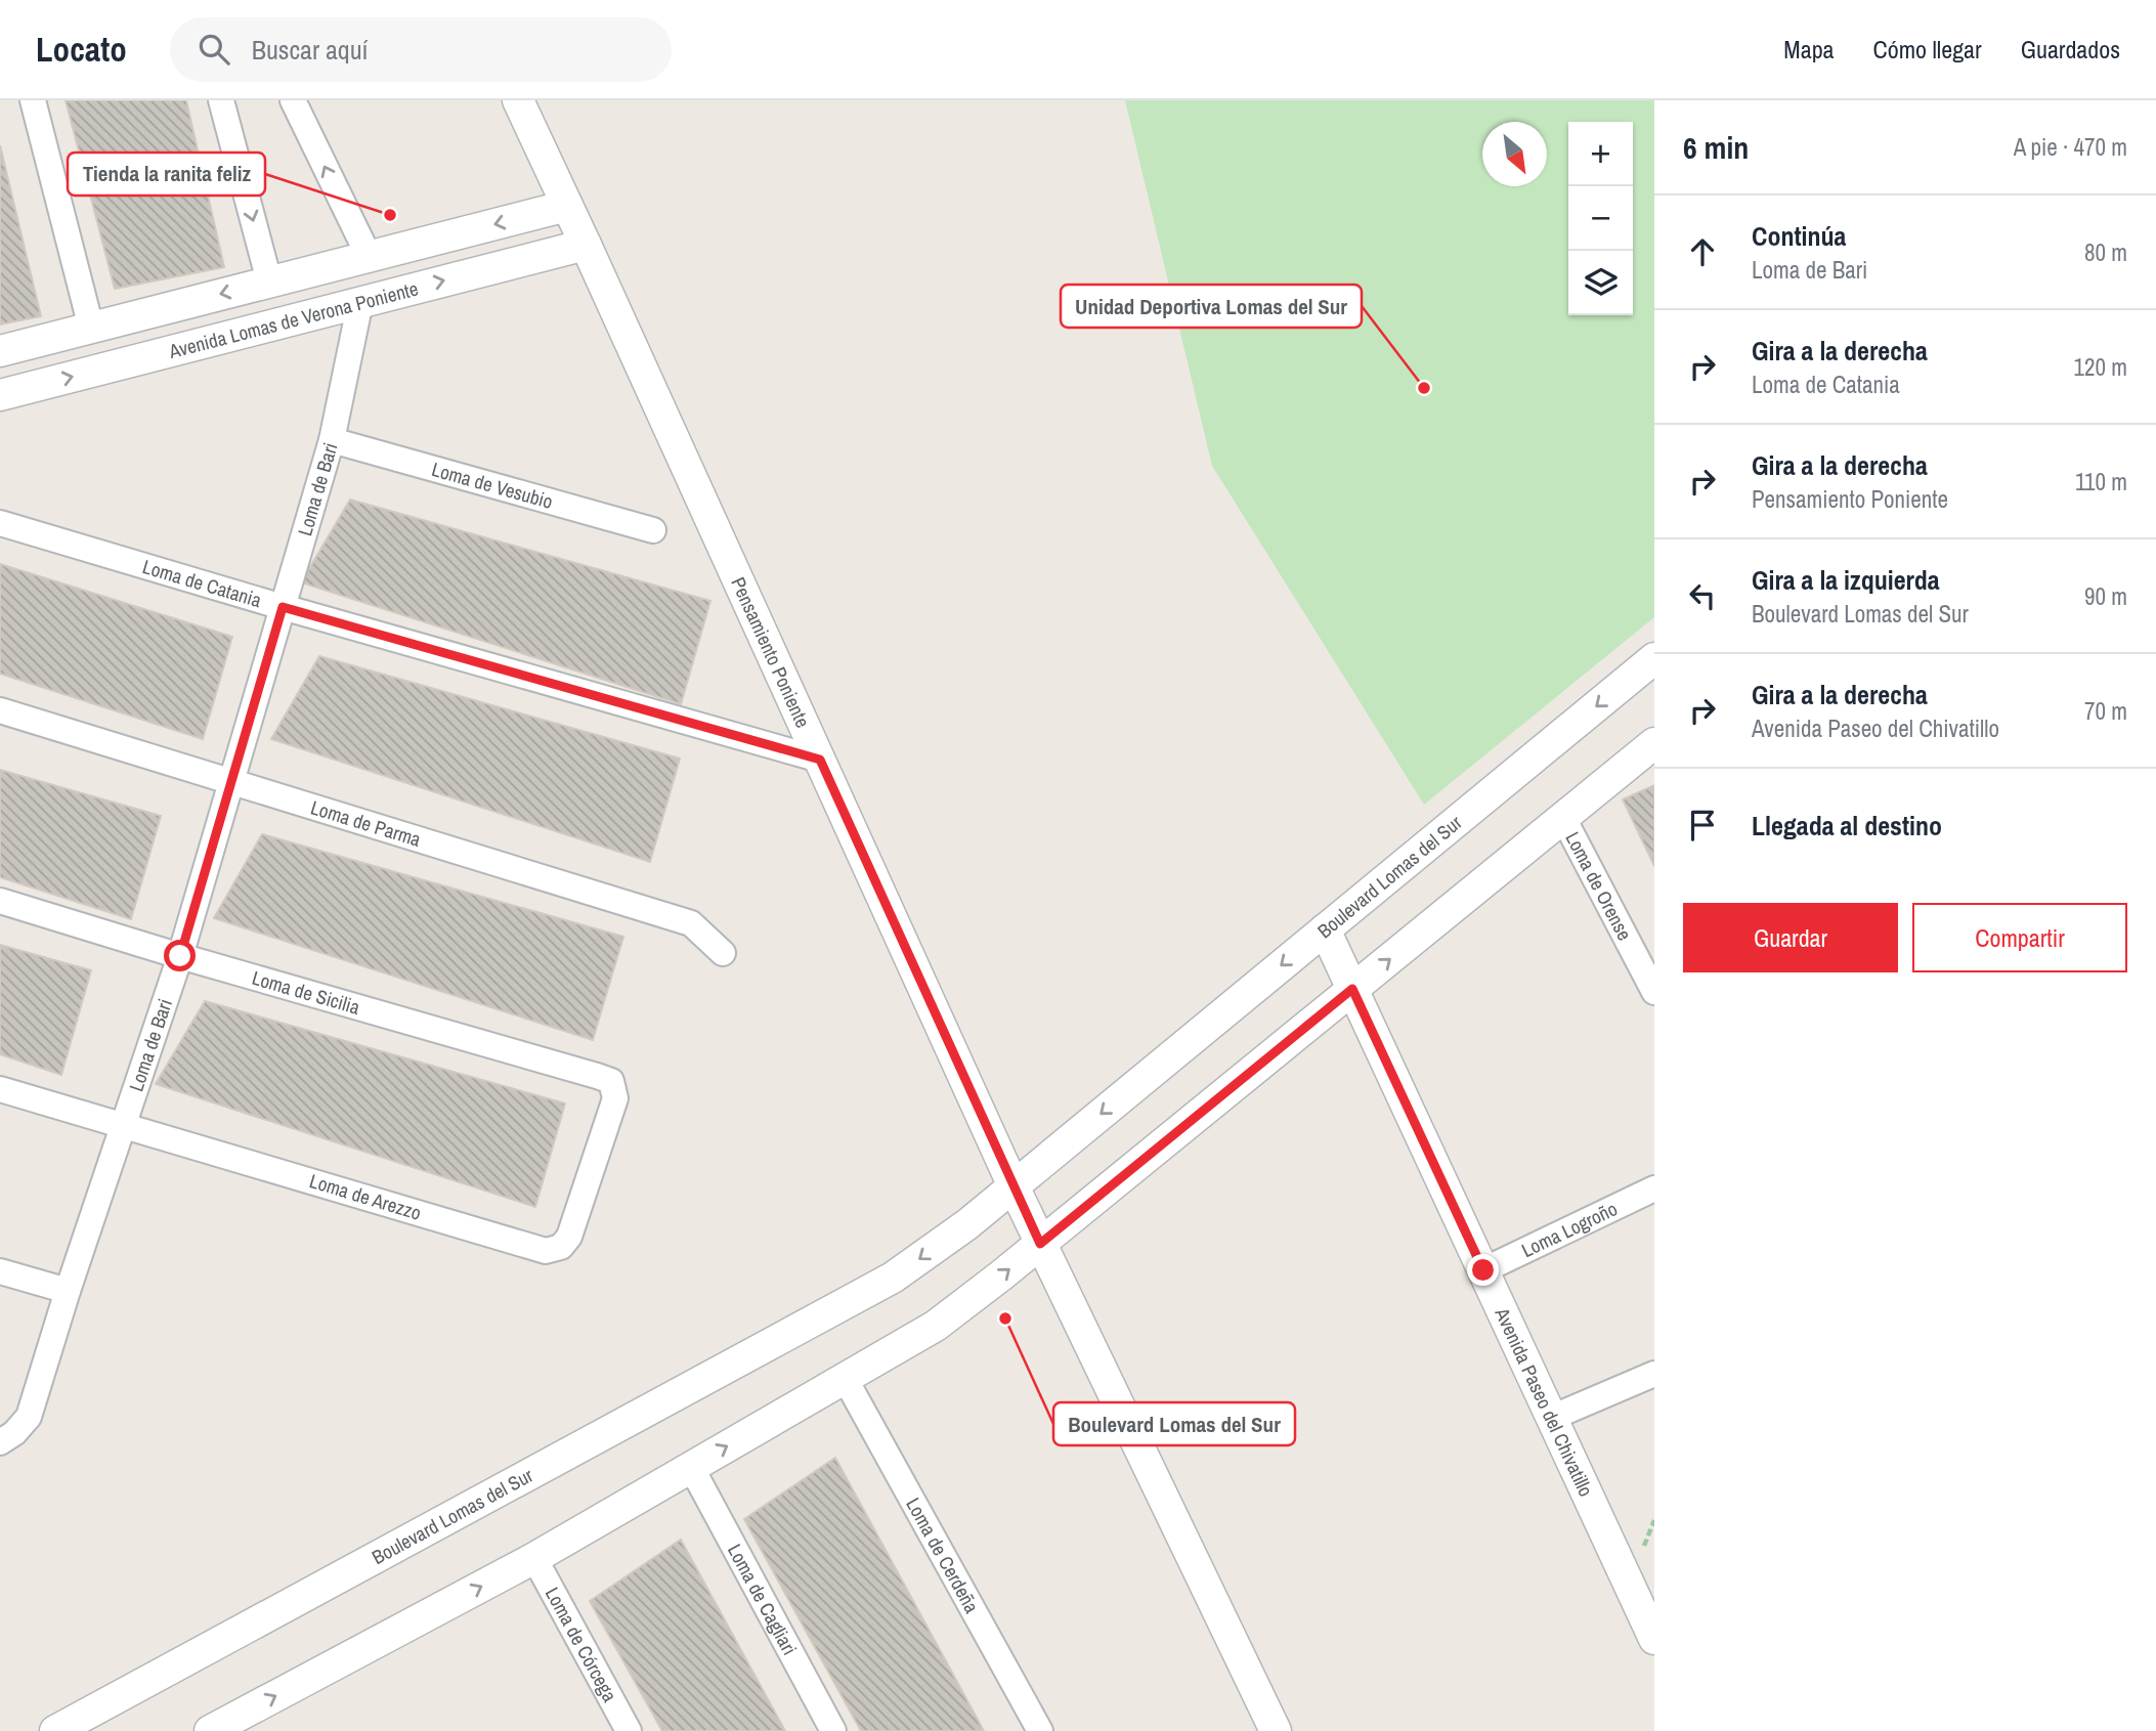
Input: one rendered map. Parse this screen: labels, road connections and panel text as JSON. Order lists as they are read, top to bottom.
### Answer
{
  "streets": {
    "street": [
      "Avenida Lomas de Verona Poniente",
      "Loma de Vesubio",
      "Loma de Bari",
      "Loma de Catania",
      "Pensamiento Poniente",
      "Loma de Parma",
      "Boulevard Lomas del Sur",
      "Loma de Orense",
      "Loma de Sicilia",
      "Loma de Arezzo",
      "Loma Logroño",
      "Avenida Paseo del Chivatillo",
      "Loma de Cerdeña",
      "Loma de Cagliari",
      "Loma de Córcega"
    ]
  },
  "crossings": [
    ["Avenida Lomas de Verona Poniente", "Loma de Bari"],
    ["Avenida Lomas de Verona Poniente", "Pensamiento Poniente"],
    ["Loma de Vesubio", "Loma de Bari"],
    ["Loma de Bari", "Loma de Catania"],
    ["Loma de Bari", "Loma de Parma"],
    ["Loma de Bari", "Loma de Sicilia"],
    ["Loma de Bari", "Loma de Arezzo"],
    ["Loma de Catania", "Pensamiento Poniente"],
    ["Pensamiento Poniente", "Boulevard Lomas del Sur"],
    ["Boulevard Lomas del Sur", "Avenida Paseo del Chivatillo"],
    ["Loma de Sicilia", "Loma de Arezzo"],
    ["Loma Logroño", "Avenida Paseo del Chivatillo"]
  ],
  "places": ["Tienda la ranita feliz", "Unidad Deportiva Lomas del Sur", "Boulevard Lomas del Sur"],
  "north": "bottom right",
  "page": {
    "header": "Locato",
    "search": "Buscar aquí",
    "nav": ["Mapa", "Cómo llegar", "Guardados"],
    "heading": ["6 min", "A pie · 470 m"],
    "map_buttons": ["+", "−"],
    "list": [
      ["Continúa", "Loma de Bari", "80 m"],
      ["Gira a la derecha", "Loma de Catania", "120 m"],
      ["Gira a la derecha", "Pensamiento Poniente", "110 m"],
      ["Gira a la izquierda", "Boulevard Lomas del Sur", "90 m"],
      ["Gira a la derecha", "Avenida Paseo del Chivatillo", "70 m"],
      "Llegada al destino"
    ],
    "buttons": ["Guardar", "Compartir"]
  }
}
